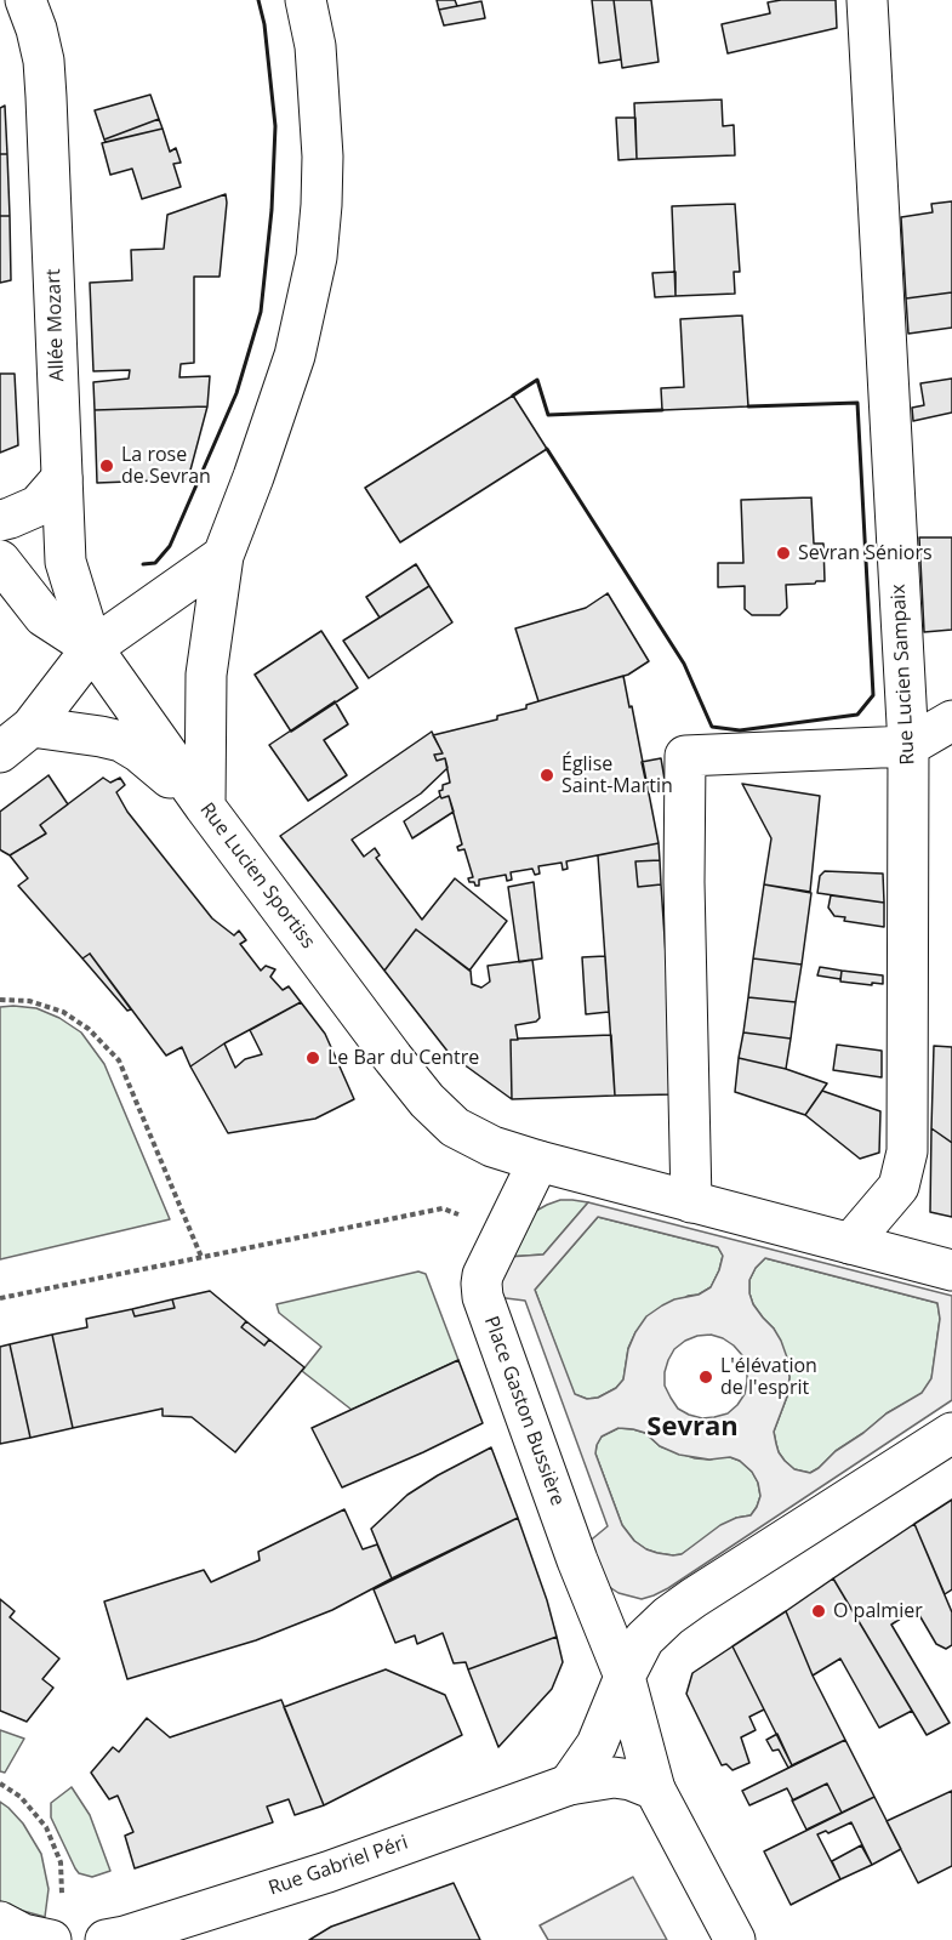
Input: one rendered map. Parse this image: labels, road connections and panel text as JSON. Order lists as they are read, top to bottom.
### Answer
{
  "streets": {
    "street": [
      "Allée Mozart",
      "Rue Lucien Sampaix",
      "Rue Lucien Sportiss",
      "Place Gaston Bussière",
      "Rue Gabriel Péri"
    ]
  },
  "crossings": [
    ["Allée Mozart", "Rue Lucien Sportiss"],
    ["Rue Lucien Sportiss", "Place Gaston Bussière"],
    ["Place Gaston Bussière", "Rue Gabriel Péri"]
  ],
  "districts": ["Sevran"],
  "places": [
    "La rose de Sevran",
    "Sevran Séniors",
    "Église Saint-Martin",
    "Le Bar du Centre",
    "L'élévation de l'esprit",
    "O palmier"
  ]
}
